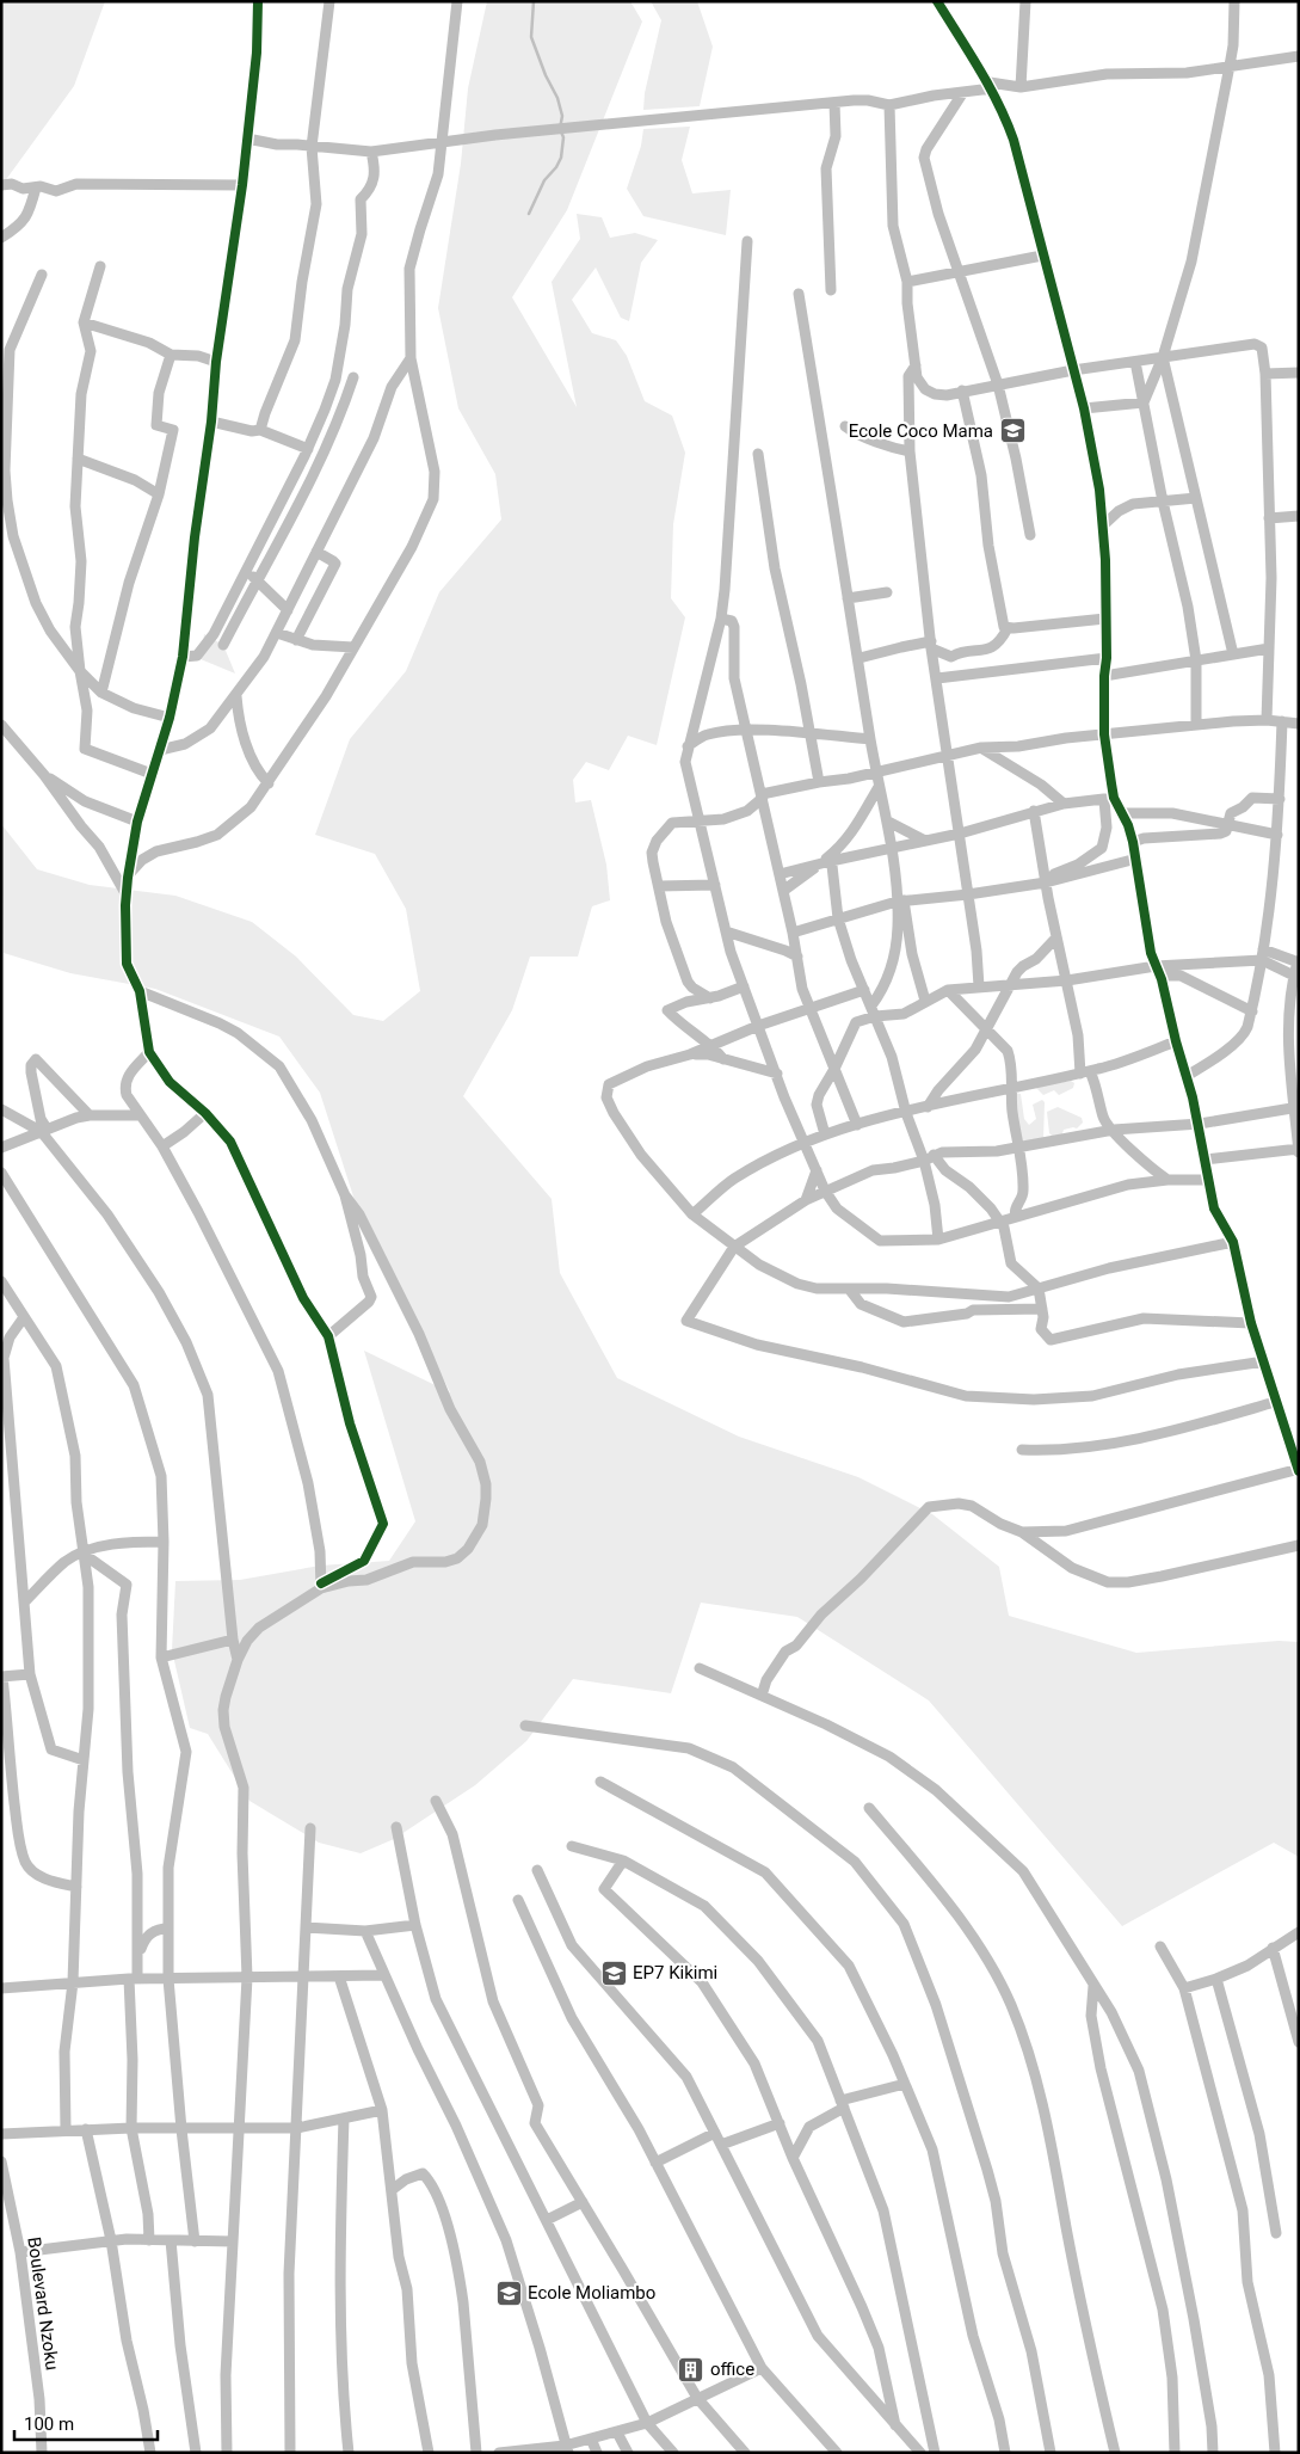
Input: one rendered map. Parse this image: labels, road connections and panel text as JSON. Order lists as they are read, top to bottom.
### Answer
{
  "streets": {
    "street": ["Boulevard Nzoku"]
  },
  "places": {
    "school or university": ["Ecole Coco Mama", "EP7 Kikimi", "Ecole Moliambo"],
    "building": ["office"]
  },
  "scale_bar": "100 m"
}
